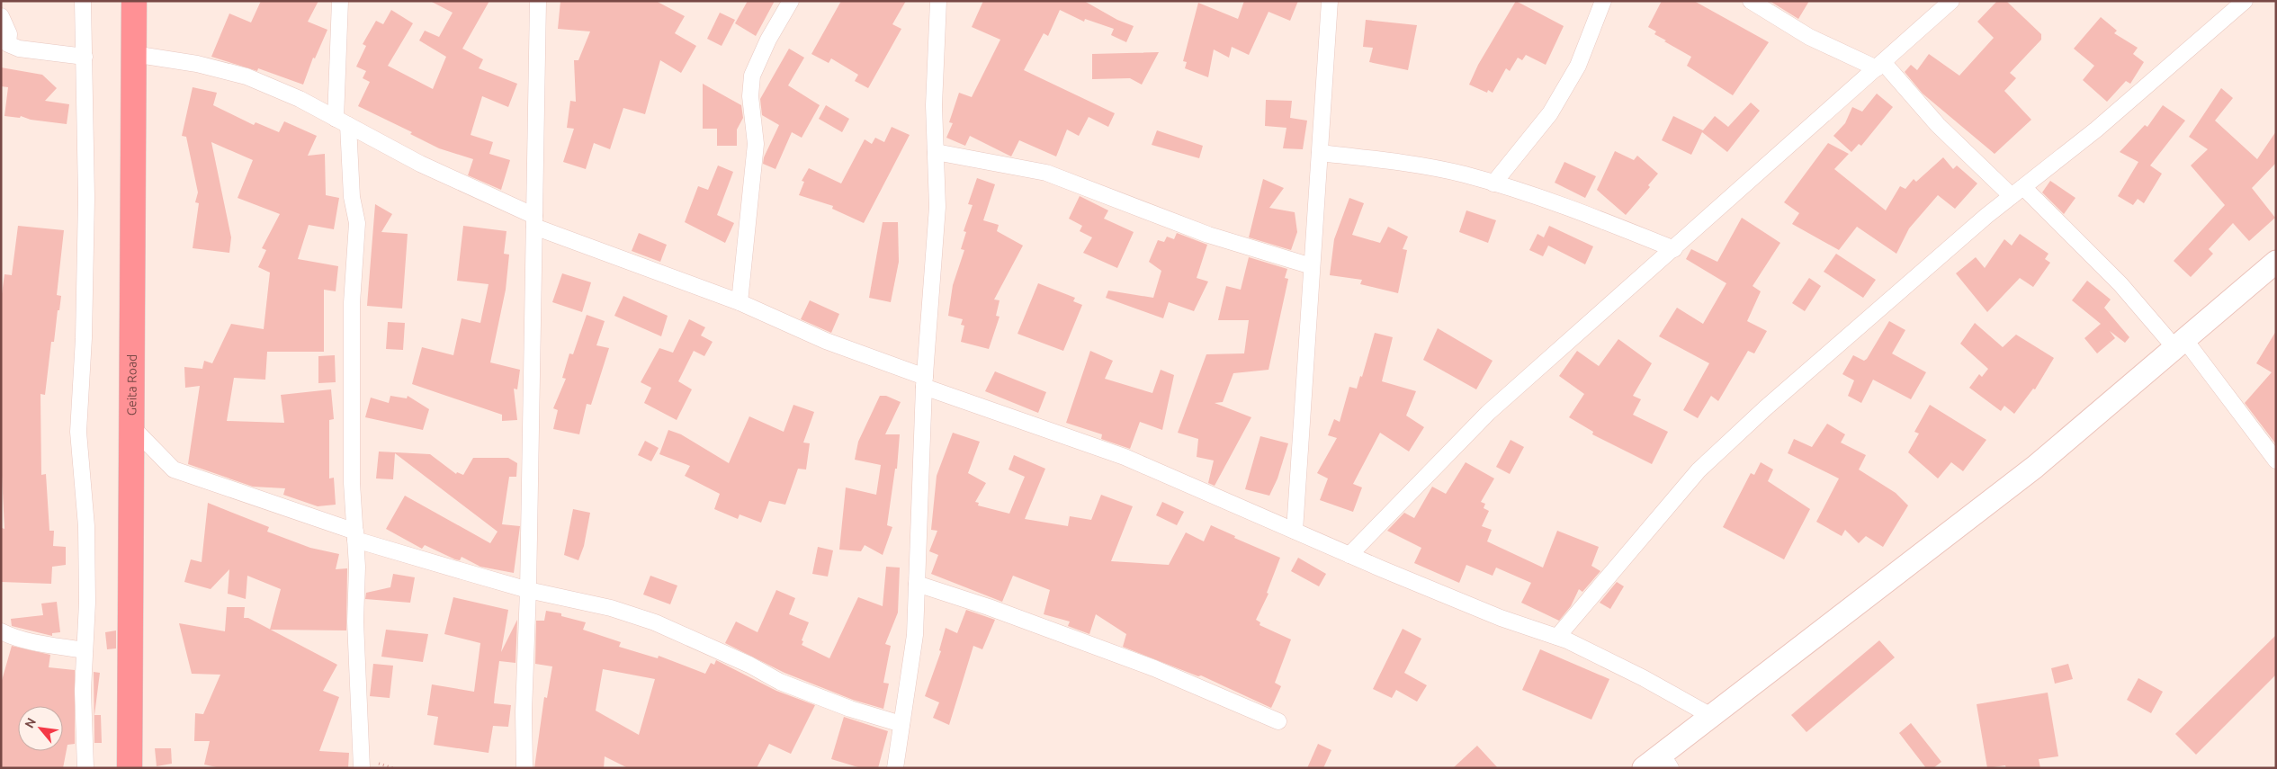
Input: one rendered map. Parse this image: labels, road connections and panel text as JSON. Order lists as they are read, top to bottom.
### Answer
{
  "streets": {
    "highway": ["Geita Road"]
  },
  "north": "top left"
}
